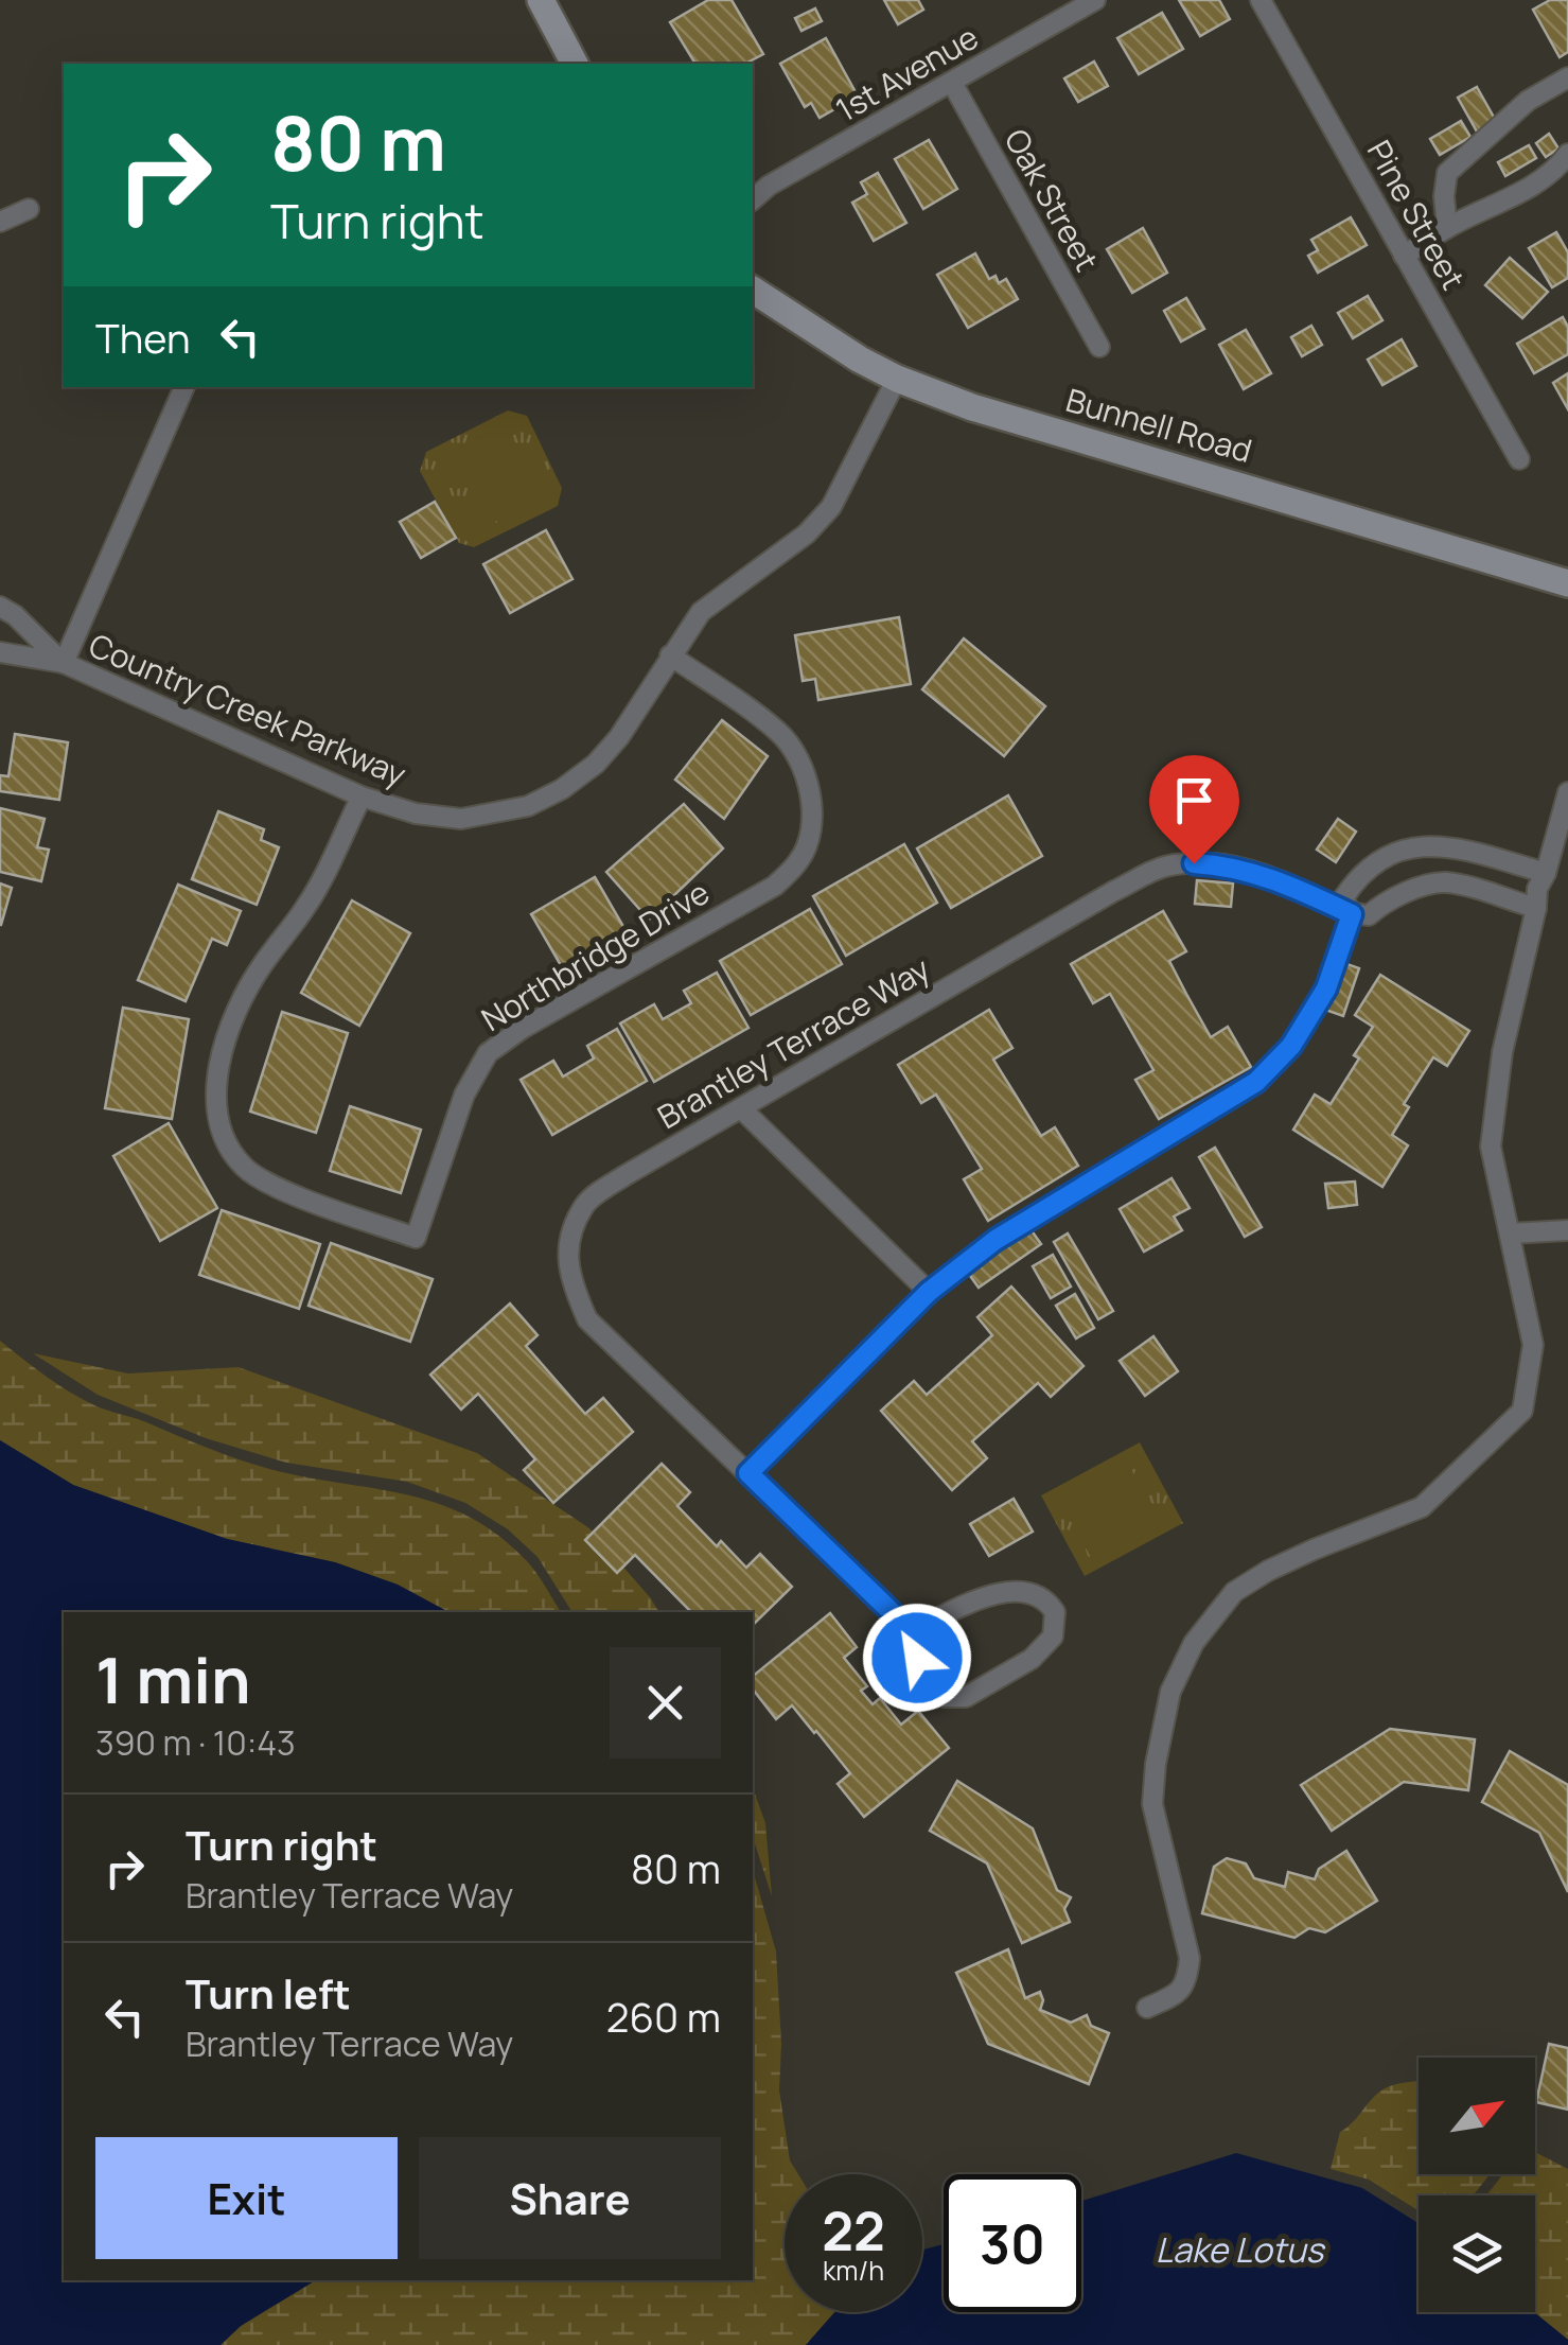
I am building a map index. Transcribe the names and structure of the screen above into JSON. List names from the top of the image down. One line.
{"streets":{"main road":["Bunnell Road"],"street":["1st Avenue","Oak Street","Pine Street","Country Creek Parkway","Northbridge Drive","Brantley Terrace Way"]},"crossings":[["1st Avenue","Oak Street"],["Bunnell Road","Country Creek Parkway"],["Country Creek Parkway","Northbridge Drive"]],"water":["Lake Lotus"],"north":"top right","page":{"turn":["80 m","Turn right"],"then":"Then","heading":["1 min","390 m · 10:43"],"list":[{"name":"Turn right","note":"Brantley Terrace Way","value":"80 m"},{"name":"Turn left","note":"Brantley Terrace Way","value":"260 m"}],"buttons":["Exit","Share"],"speed":"22 km/h","limit":"30"}}
